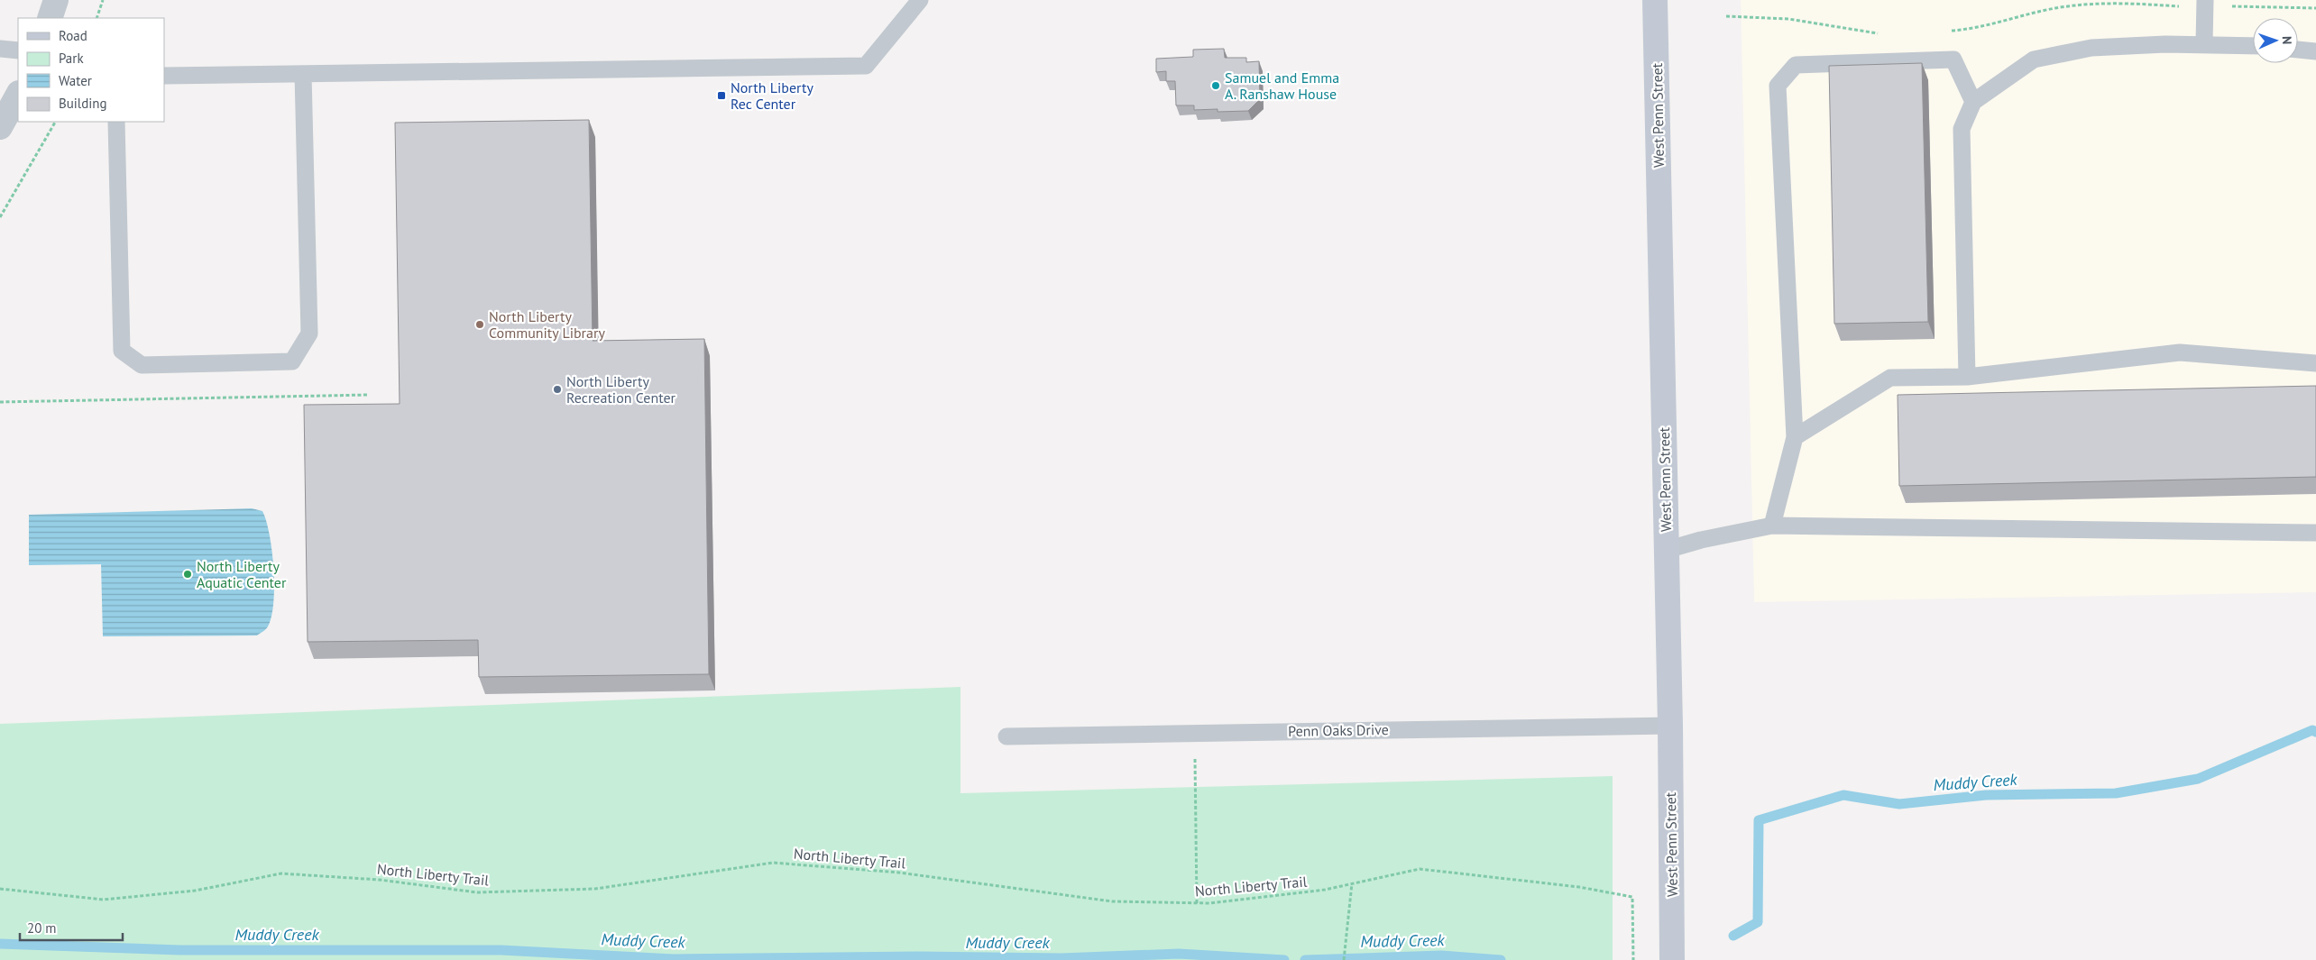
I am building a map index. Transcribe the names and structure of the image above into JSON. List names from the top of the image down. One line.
{"streets":{"main road":["West Penn Street"],"lane":["Penn Oaks Drive"],"path":["North Liberty Trail"]},"crossings":[["West Penn Street","Penn Oaks Drive"]],"water":["Muddy Creek"],"places":{"other":["Samuel and Emma A. Ranshaw House","North Liberty Community Library","North Liberty Recreation Center","North Liberty Aquatic Center"],"transit":["North Liberty Rec Center"]},"legend":["Road","Park","Water","Building"],"scale_bar":"20 m","north":"right"}
